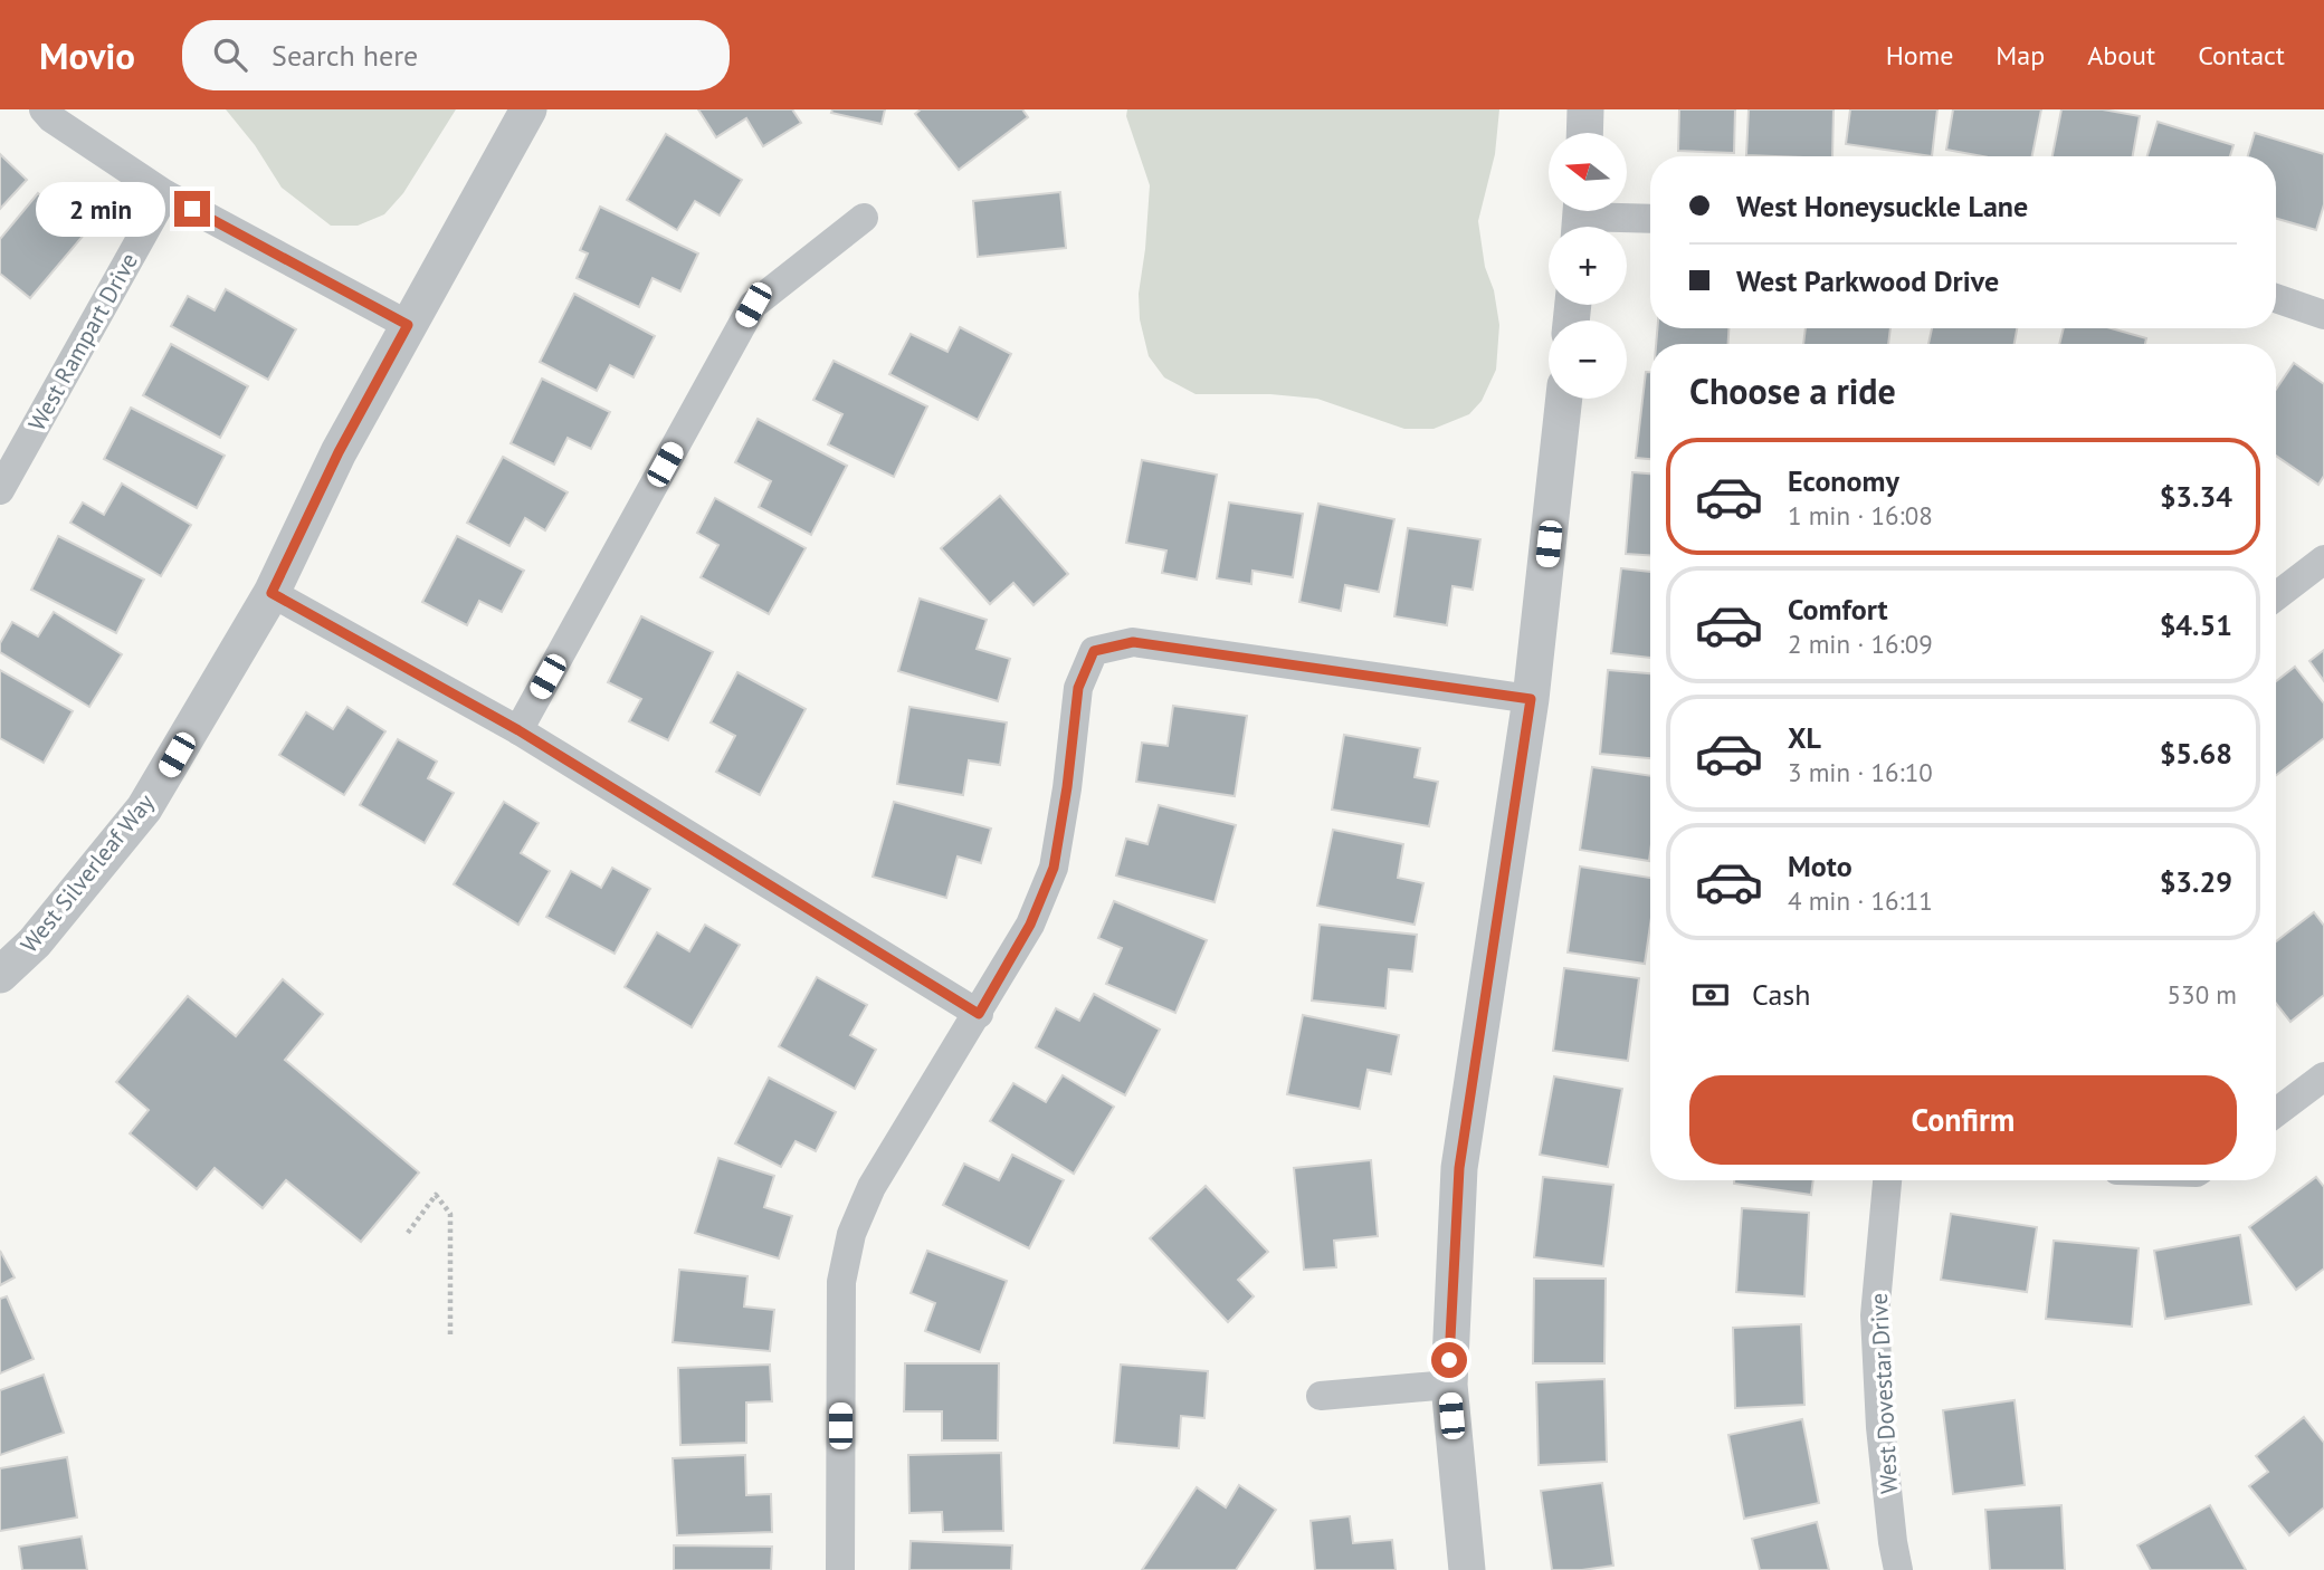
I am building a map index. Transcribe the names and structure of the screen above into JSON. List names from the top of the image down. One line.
{"streets":{"street":["West Rampart Drive","West Silverleaf Way","West Dovestar Drive"]},"north":"left","page":{"header":"Movio","search":"Search here","nav":["Home","Map","About","Contact"],"map_buttons":["+","−"],"banner":["West Honeysuckle Lane","West Parkwood Drive"],"bubble":"2 min","heading":"Choose a ride","list":[{"name":"Economy","note":"1 min · 16:08","value":"$3.34"},{"name":"Comfort","note":"2 min · 16:09","value":"$4.51"},{"name":"XL","note":"3 min · 16:10","value":"$5.68"},{"name":"Moto","note":"4 min · 16:11","value":"$3.29"}],"pay":["Cash","530 m"],"buttons":"Confirm"}}
